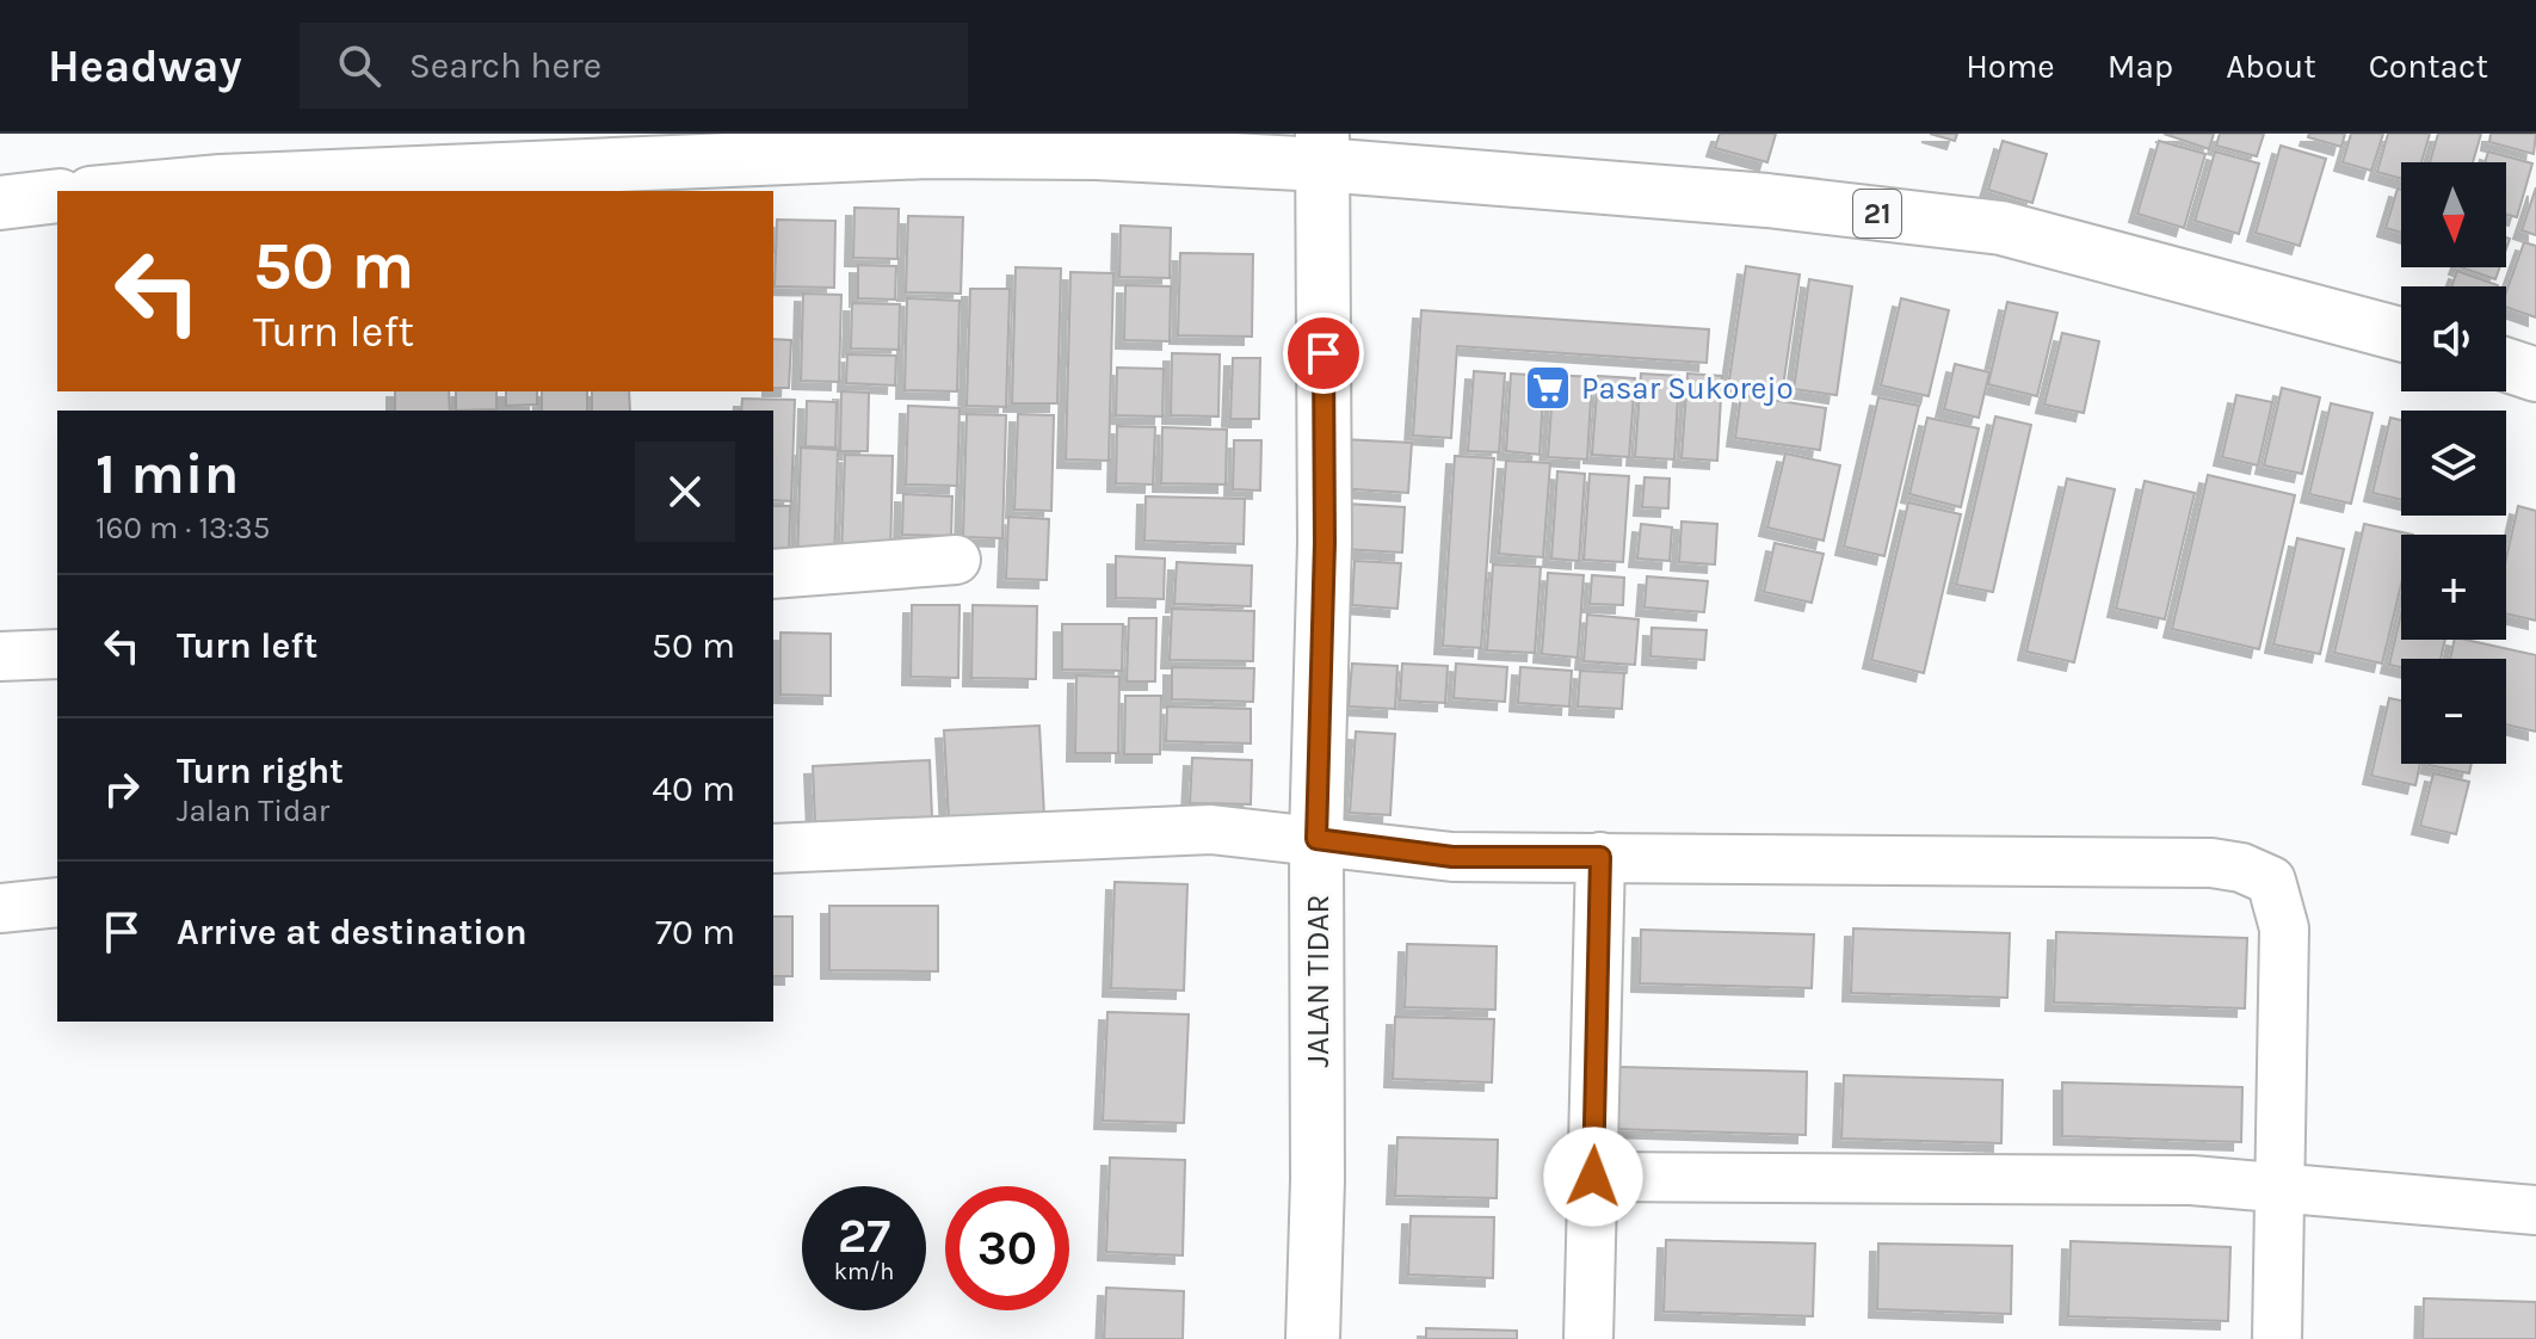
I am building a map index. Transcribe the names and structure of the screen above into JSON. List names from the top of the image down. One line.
{"streets":{"main road":["21","JALAN TIDAR"]},"crossings":[["21","JALAN TIDAR"]],"places":{"supermarket":["Pasar Sukorejo"]},"north":"bottom","page":{"header":"Headway","search":"Search here","nav":["Home","Map","About","Contact"],"map_buttons":["+","−"],"turn":["50 m","Turn left"],"heading":["1 min","160 m · 13:35"],"list":[{"name":"Turn left","value":"50 m"},{"name":"Turn right","note":"Jalan Tidar","value":"40 m"},{"name":"Arrive at destination","value":"70 m"}],"speed":"27 km/h","limit":"30"}}
